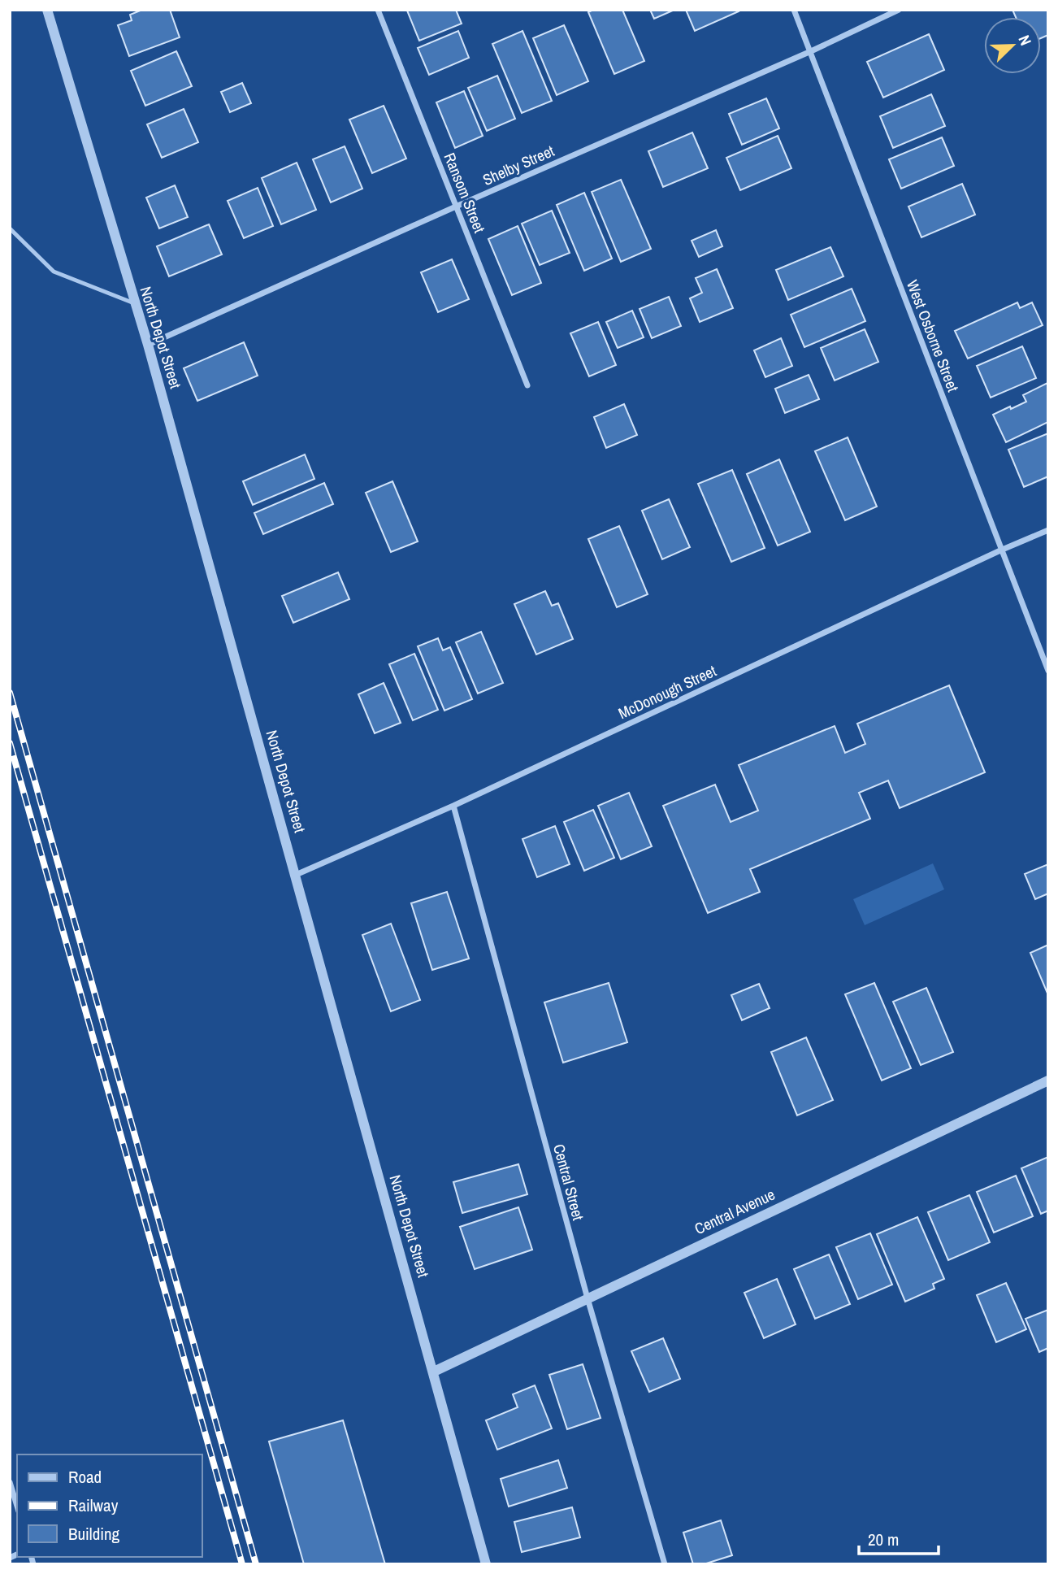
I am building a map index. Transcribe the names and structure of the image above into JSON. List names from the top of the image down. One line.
{"streets":{"street":["Shelby Street","Ransom Street","West Osborne Street","North Depot Street","McDonough Street","Central Street","Central Avenue"]},"crossings":[["Shelby Street","Ransom Street"],["Shelby Street","West Osborne Street"],["Shelby Street","North Depot Street"],["West Osborne Street","McDonough Street"],["North Depot Street","McDonough Street"],["North Depot Street","Central Avenue"],["McDonough Street","Central Street"],["Central Street","Central Avenue"]],"legend":["Road","Railway","Building"],"scale_bar":"20 m","north":"top right"}
